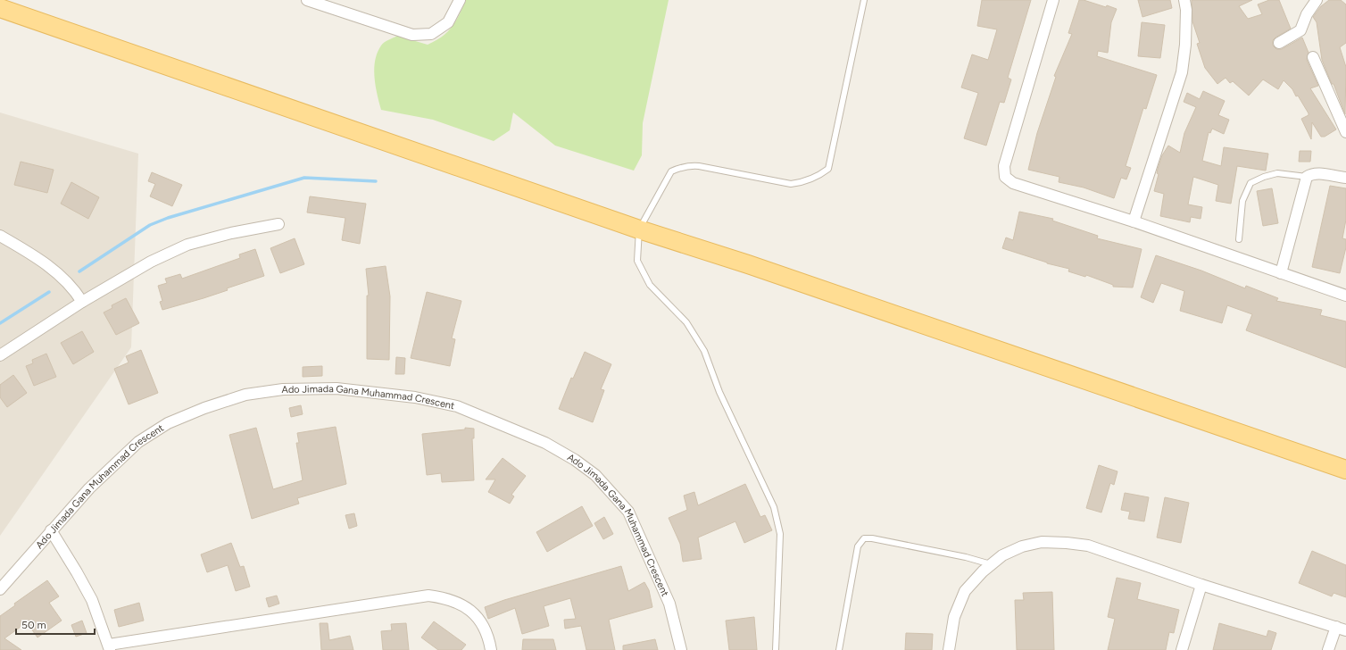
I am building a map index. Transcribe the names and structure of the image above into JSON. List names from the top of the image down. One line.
{"streets":{"street":["Ado Jimada Gana Muhammad Crescent"]},"scale_bar":"50 m"}
